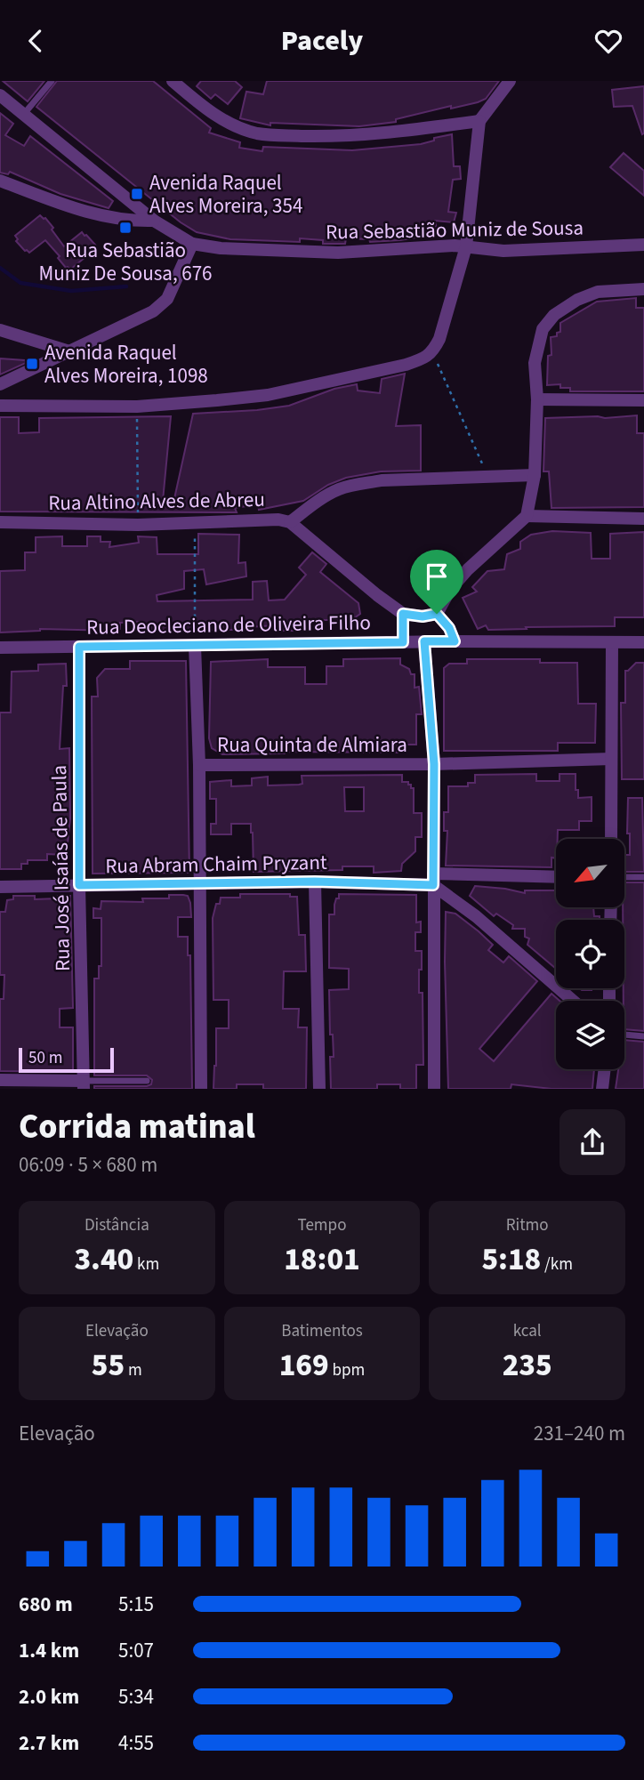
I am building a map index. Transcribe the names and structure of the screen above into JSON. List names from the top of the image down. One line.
{"streets":{"street":["Rua Sebastião Muniz de Sousa","Rua Altino Alves de Abreu","Rua Deocleciano de Oliveira Filho","Rua Quinta de Almiara","Rua Abram Chaim Pryzant","Rua José Isaías de Paula"]},"crossings":[["Rua Deocleciano de Oliveira Filho","Rua José Isaías de Paula"],["Rua Abram Chaim Pryzant","Rua José Isaías de Paula"]],"places":{"transit":["Avenida Raquel Alves Moreira, 354","Rua Sebastião Muniz De Sousa, 676","Avenida Raquel Alves Moreira, 1098"]},"scale_bar":"50 m","north":"bottom left","page":{"header":"Pacely","scale":"50 m","heading":["Corrida matinal","06:09 · 5 × 680 m"],"stats":[["Distância","3.40 km"],["Tempo","18:01"],["Ritmo","5:18 /km"],["Elevação","55 m"],["Batimentos","169 bpm"],["kcal","235"]],"chart":["Elevação","231–240 m"],"list":[{"name":"680 m","note":"5:15"},{"name":"1.4 km","note":"5:07"},{"name":"2.0 km","note":"5:34"},{"name":"2.7 km","note":"4:55"}]}}
